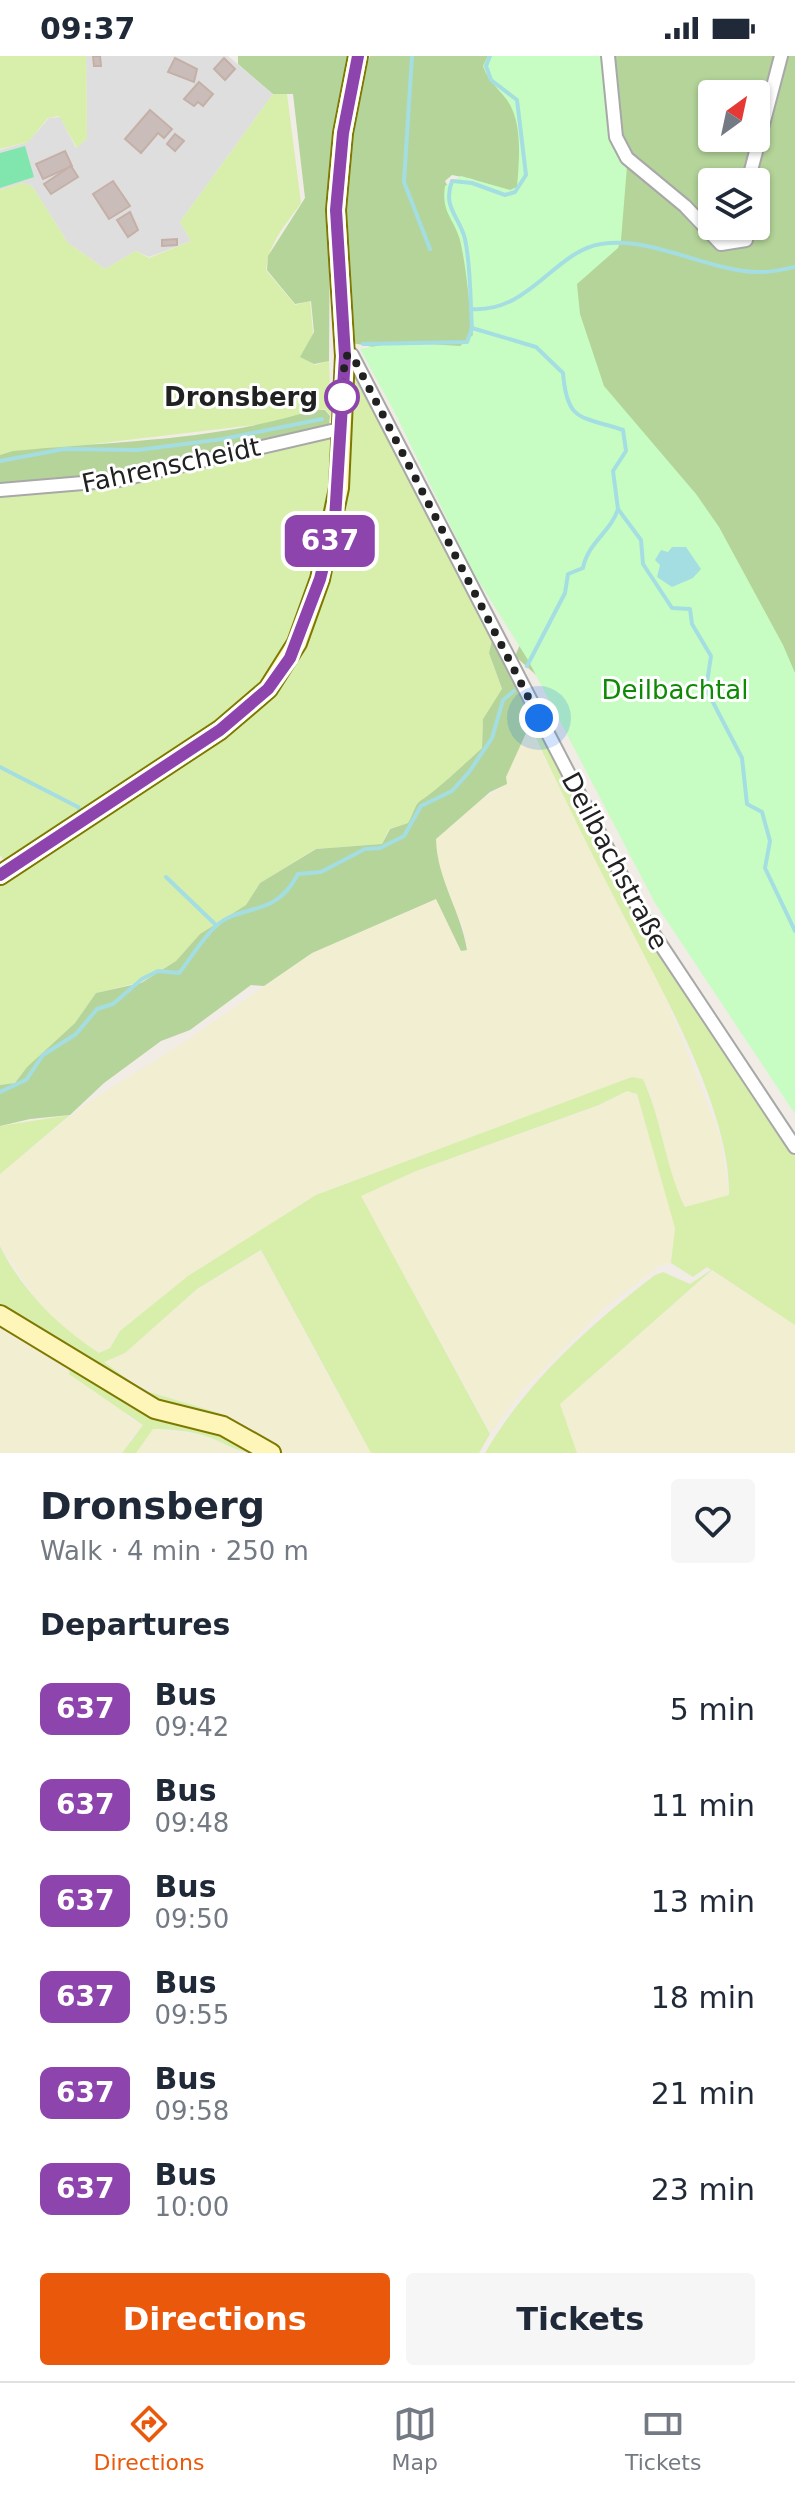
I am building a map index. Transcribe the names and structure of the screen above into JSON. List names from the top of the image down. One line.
{"streets":{"street":["Fahrenscheidt","Deilbachstraße"]},"parks":["Deilbachtal"],"places":["Dronsberg"],"lines":["bus line 637"],"north":"top right","page":{"status":"09:37","on_map":"637","heading":[["Dronsberg","Walk · 4 min · 250 m"],"Departures"],"list":[{"mark":"637","name":"Bus","note":"09:42","value":"5 min"},{"mark":"637","name":"Bus","note":"09:48","value":"11 min"},{"mark":"637","name":"Bus","note":"09:50","value":"13 min"},{"mark":"637","name":"Bus","note":"09:55","value":"18 min"},{"mark":"637","name":"Bus","note":"09:58","value":"21 min"},{"mark":"637","name":"Bus","note":"10:00","value":"23 min"}],"buttons":["Directions","Tickets"],"tabs":["Directions","Map","Tickets"]}}
